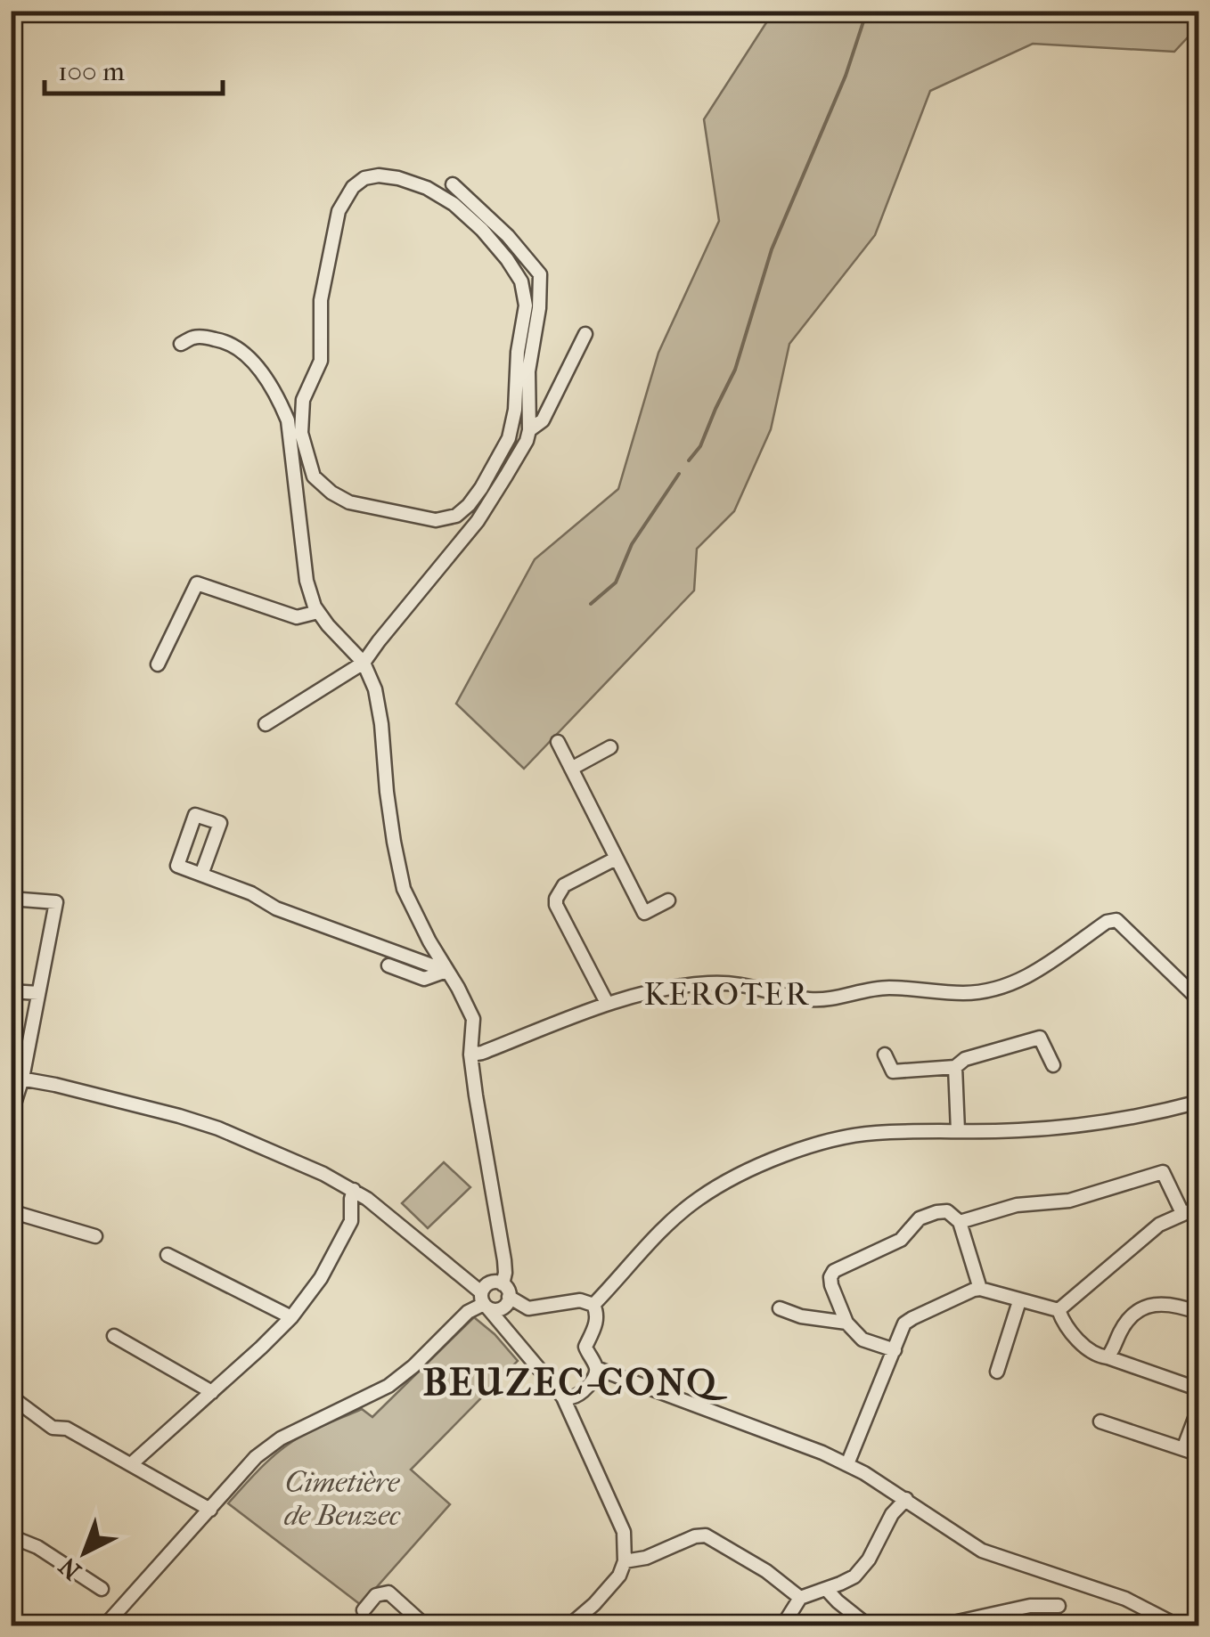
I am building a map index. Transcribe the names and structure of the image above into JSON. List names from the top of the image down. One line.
{"districts":["KEROTER","BEUZEC-CONQ"],"parks":["Cimetière de Beuzec"],"scale_bar":"100 m","north":"bottom left"}
